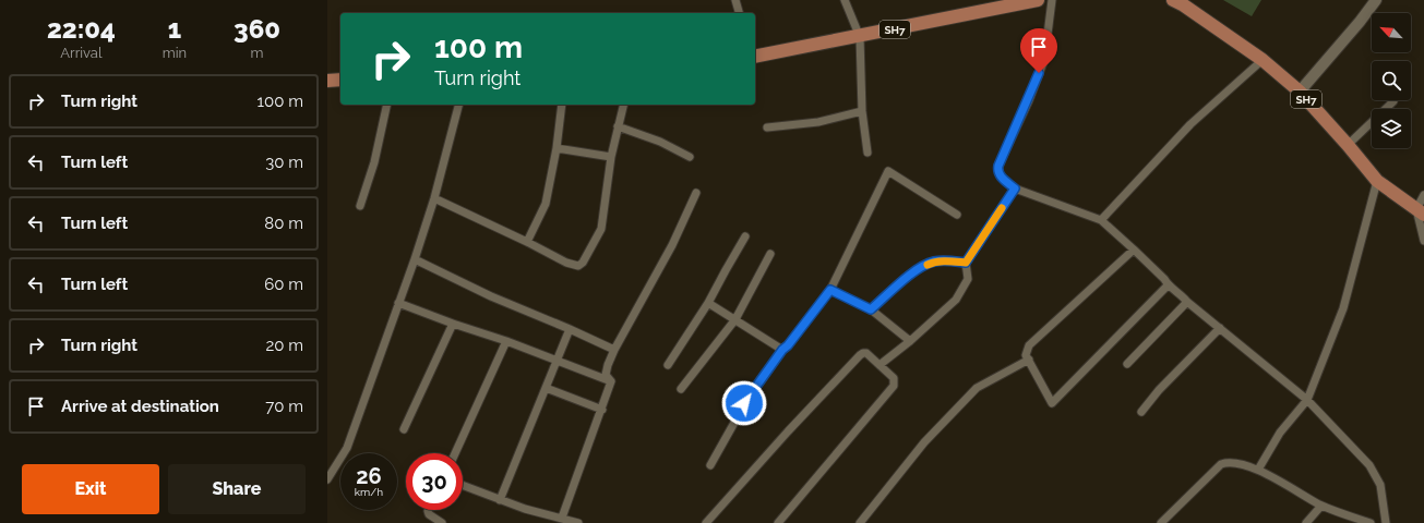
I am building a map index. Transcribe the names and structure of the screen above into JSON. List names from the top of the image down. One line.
{"streets":{"main road":["SH7"]},"north":"top left","page":{"eta":["22:04","Arrival","1","min","360","m"],"turn":["100 m","Turn right"],"list":[{"name":"Turn right","value":"100 m"},{"name":"Turn left","value":"30 m"},{"name":"Turn left","value":"80 m"},{"name":"Turn left","value":"60 m"},{"name":"Turn right","value":"20 m"},{"name":"Arrive at destination","value":"70 m"}],"speed":"26 km/h","limit":"30","buttons":["Exit","Share"]}}
